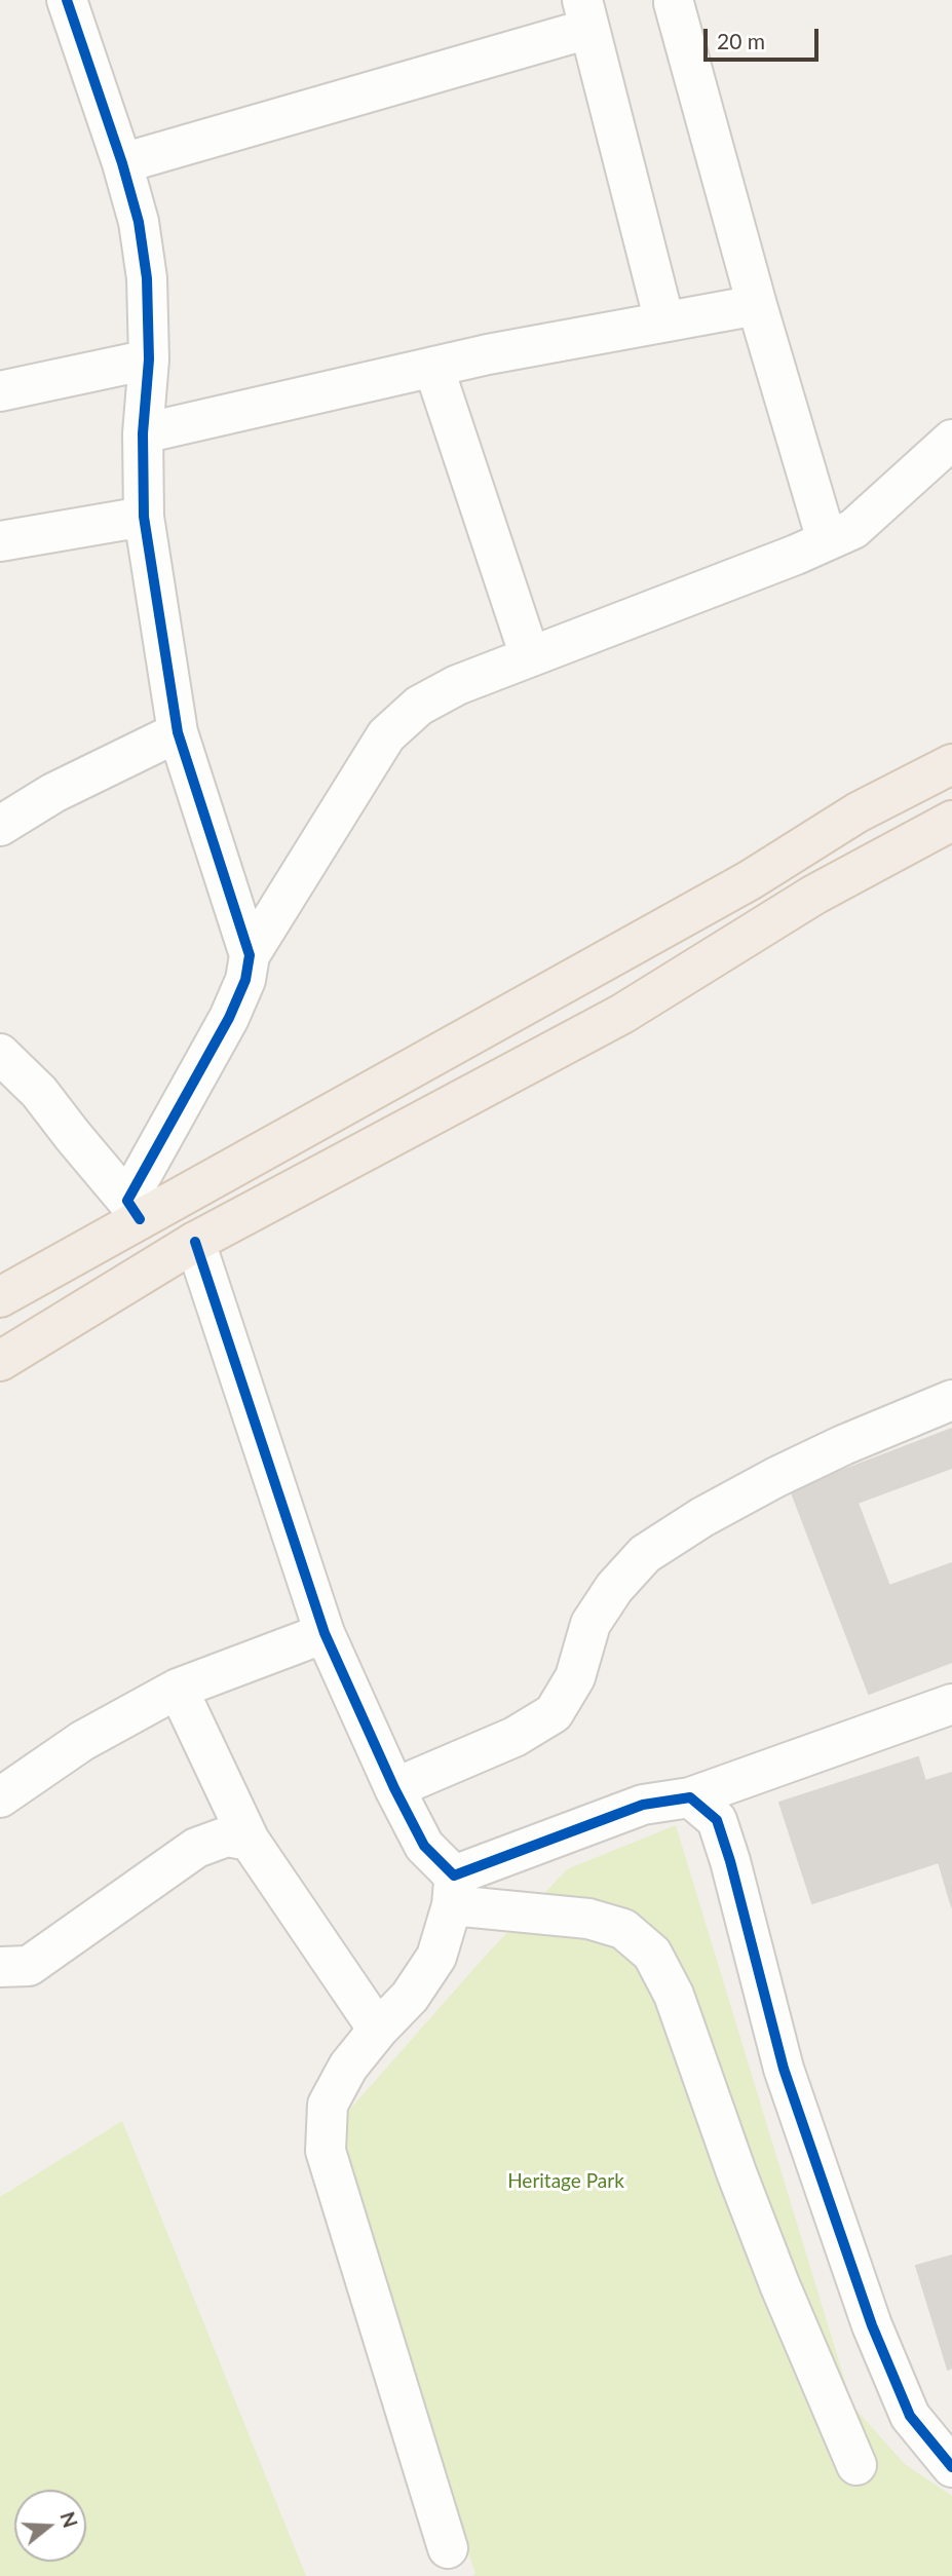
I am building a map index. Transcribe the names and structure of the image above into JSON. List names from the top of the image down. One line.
{"parks":["Heritage Park"],"scale_bar":"20 m","north":"right"}
